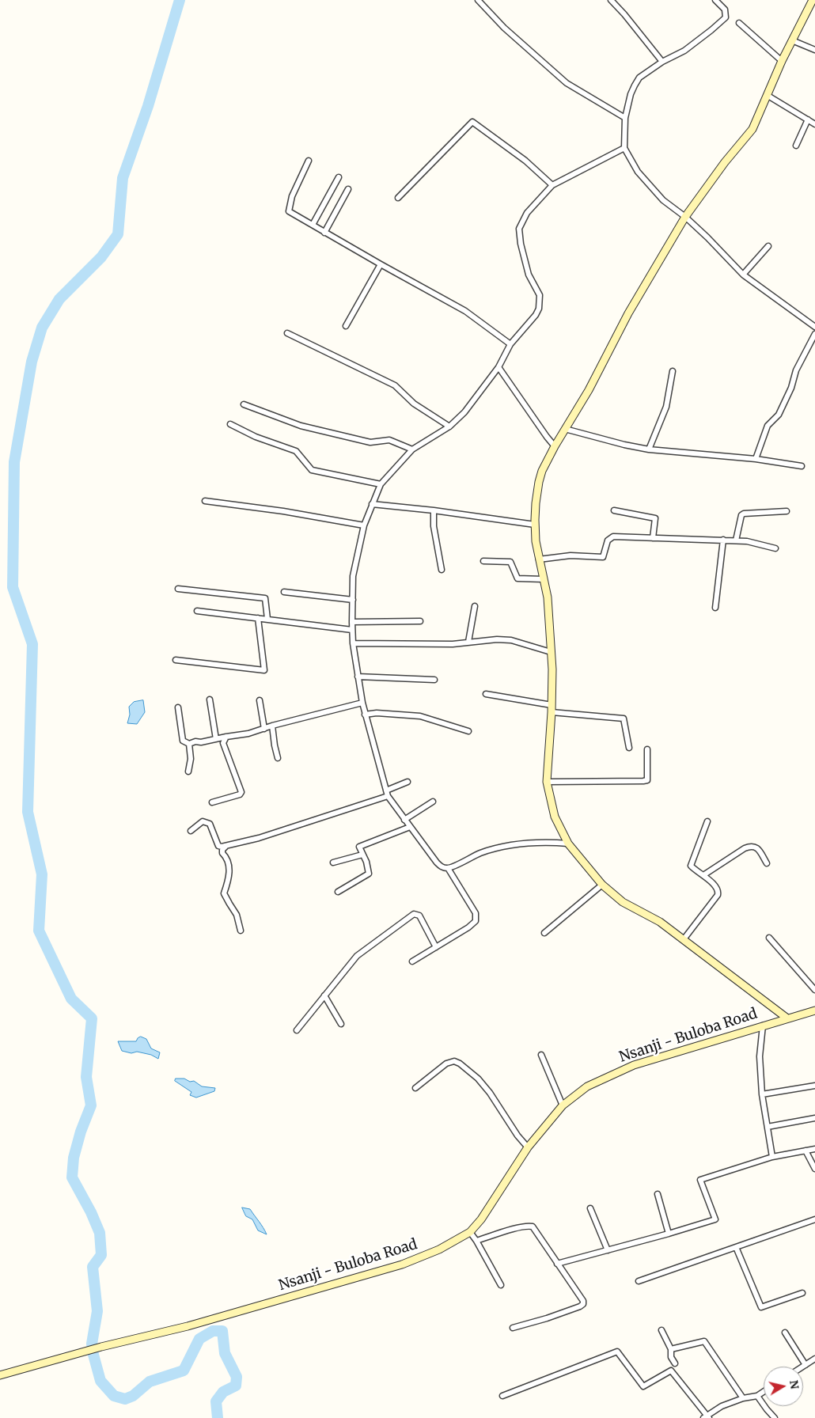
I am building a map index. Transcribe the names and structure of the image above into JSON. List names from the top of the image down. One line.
{"streets":{"street":["Nsanji - Buloba Road"]},"north":"right"}
